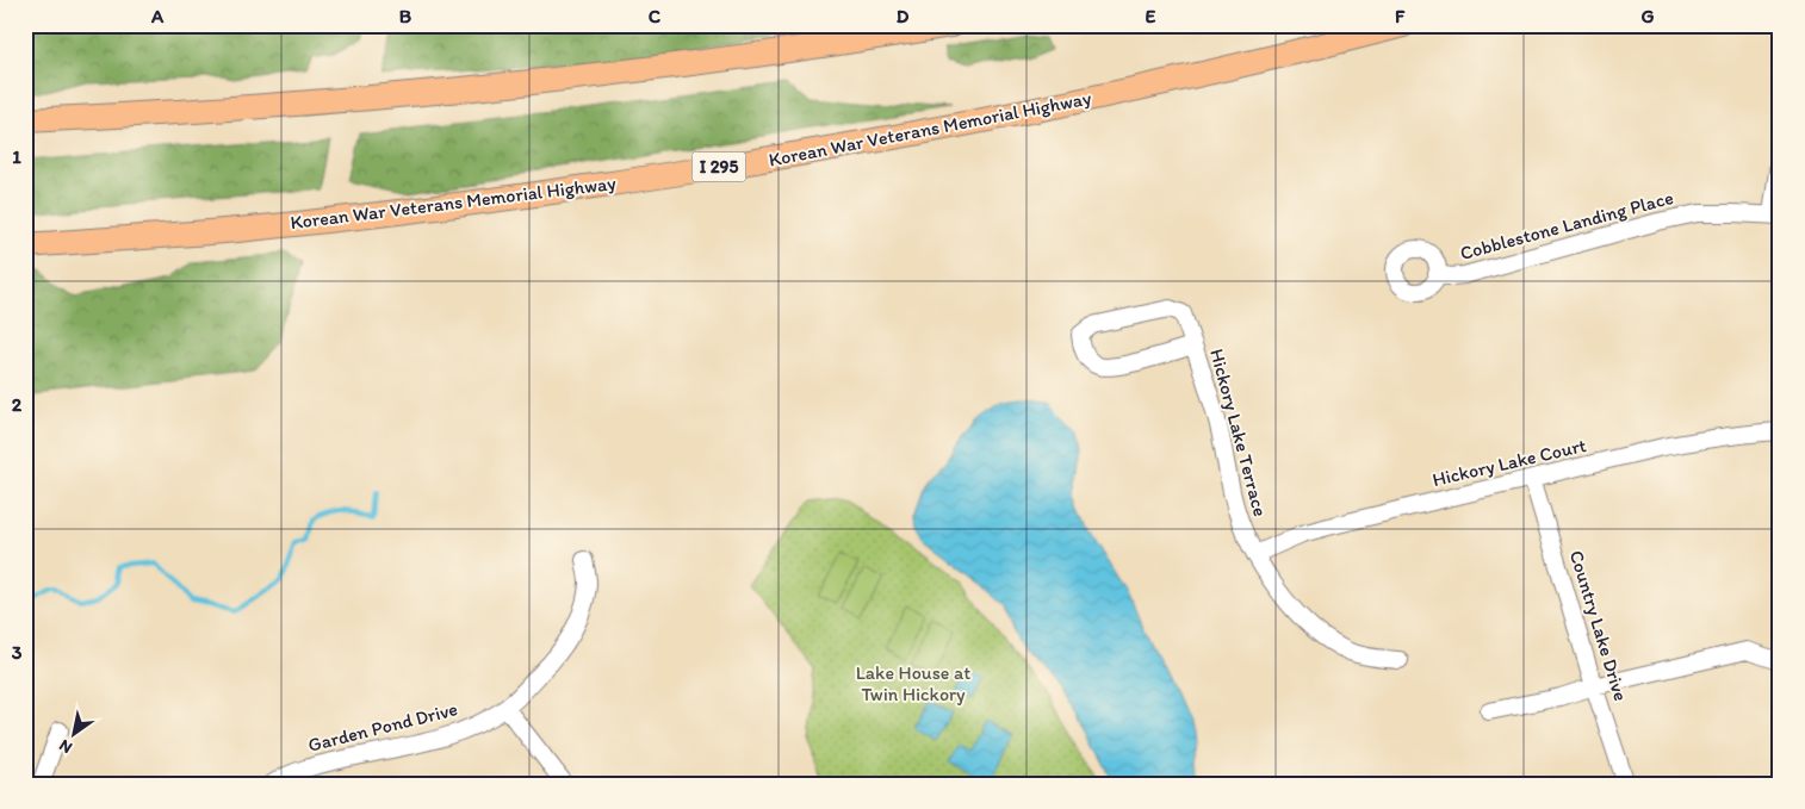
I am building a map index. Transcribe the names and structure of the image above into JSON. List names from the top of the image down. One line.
{"streets":{"highway":["Korean War Veterans Memorial Highway","I 295"],"street":["Cobblestone Landing Place","Hickory Lake Terrace","Hickory Lake Court","Country Lake Drive","Garden Pond Drive"]},"crossings":[["Hickory Lake Terrace","Hickory Lake Court"],["Hickory Lake Court","Country Lake Drive"]],"parks":["Lake House at Twin Hickory"],"north":"bottom left","grid":{"columns":["A","B","C","D","E","F","G"],"rows":["1","2","3"]}}
